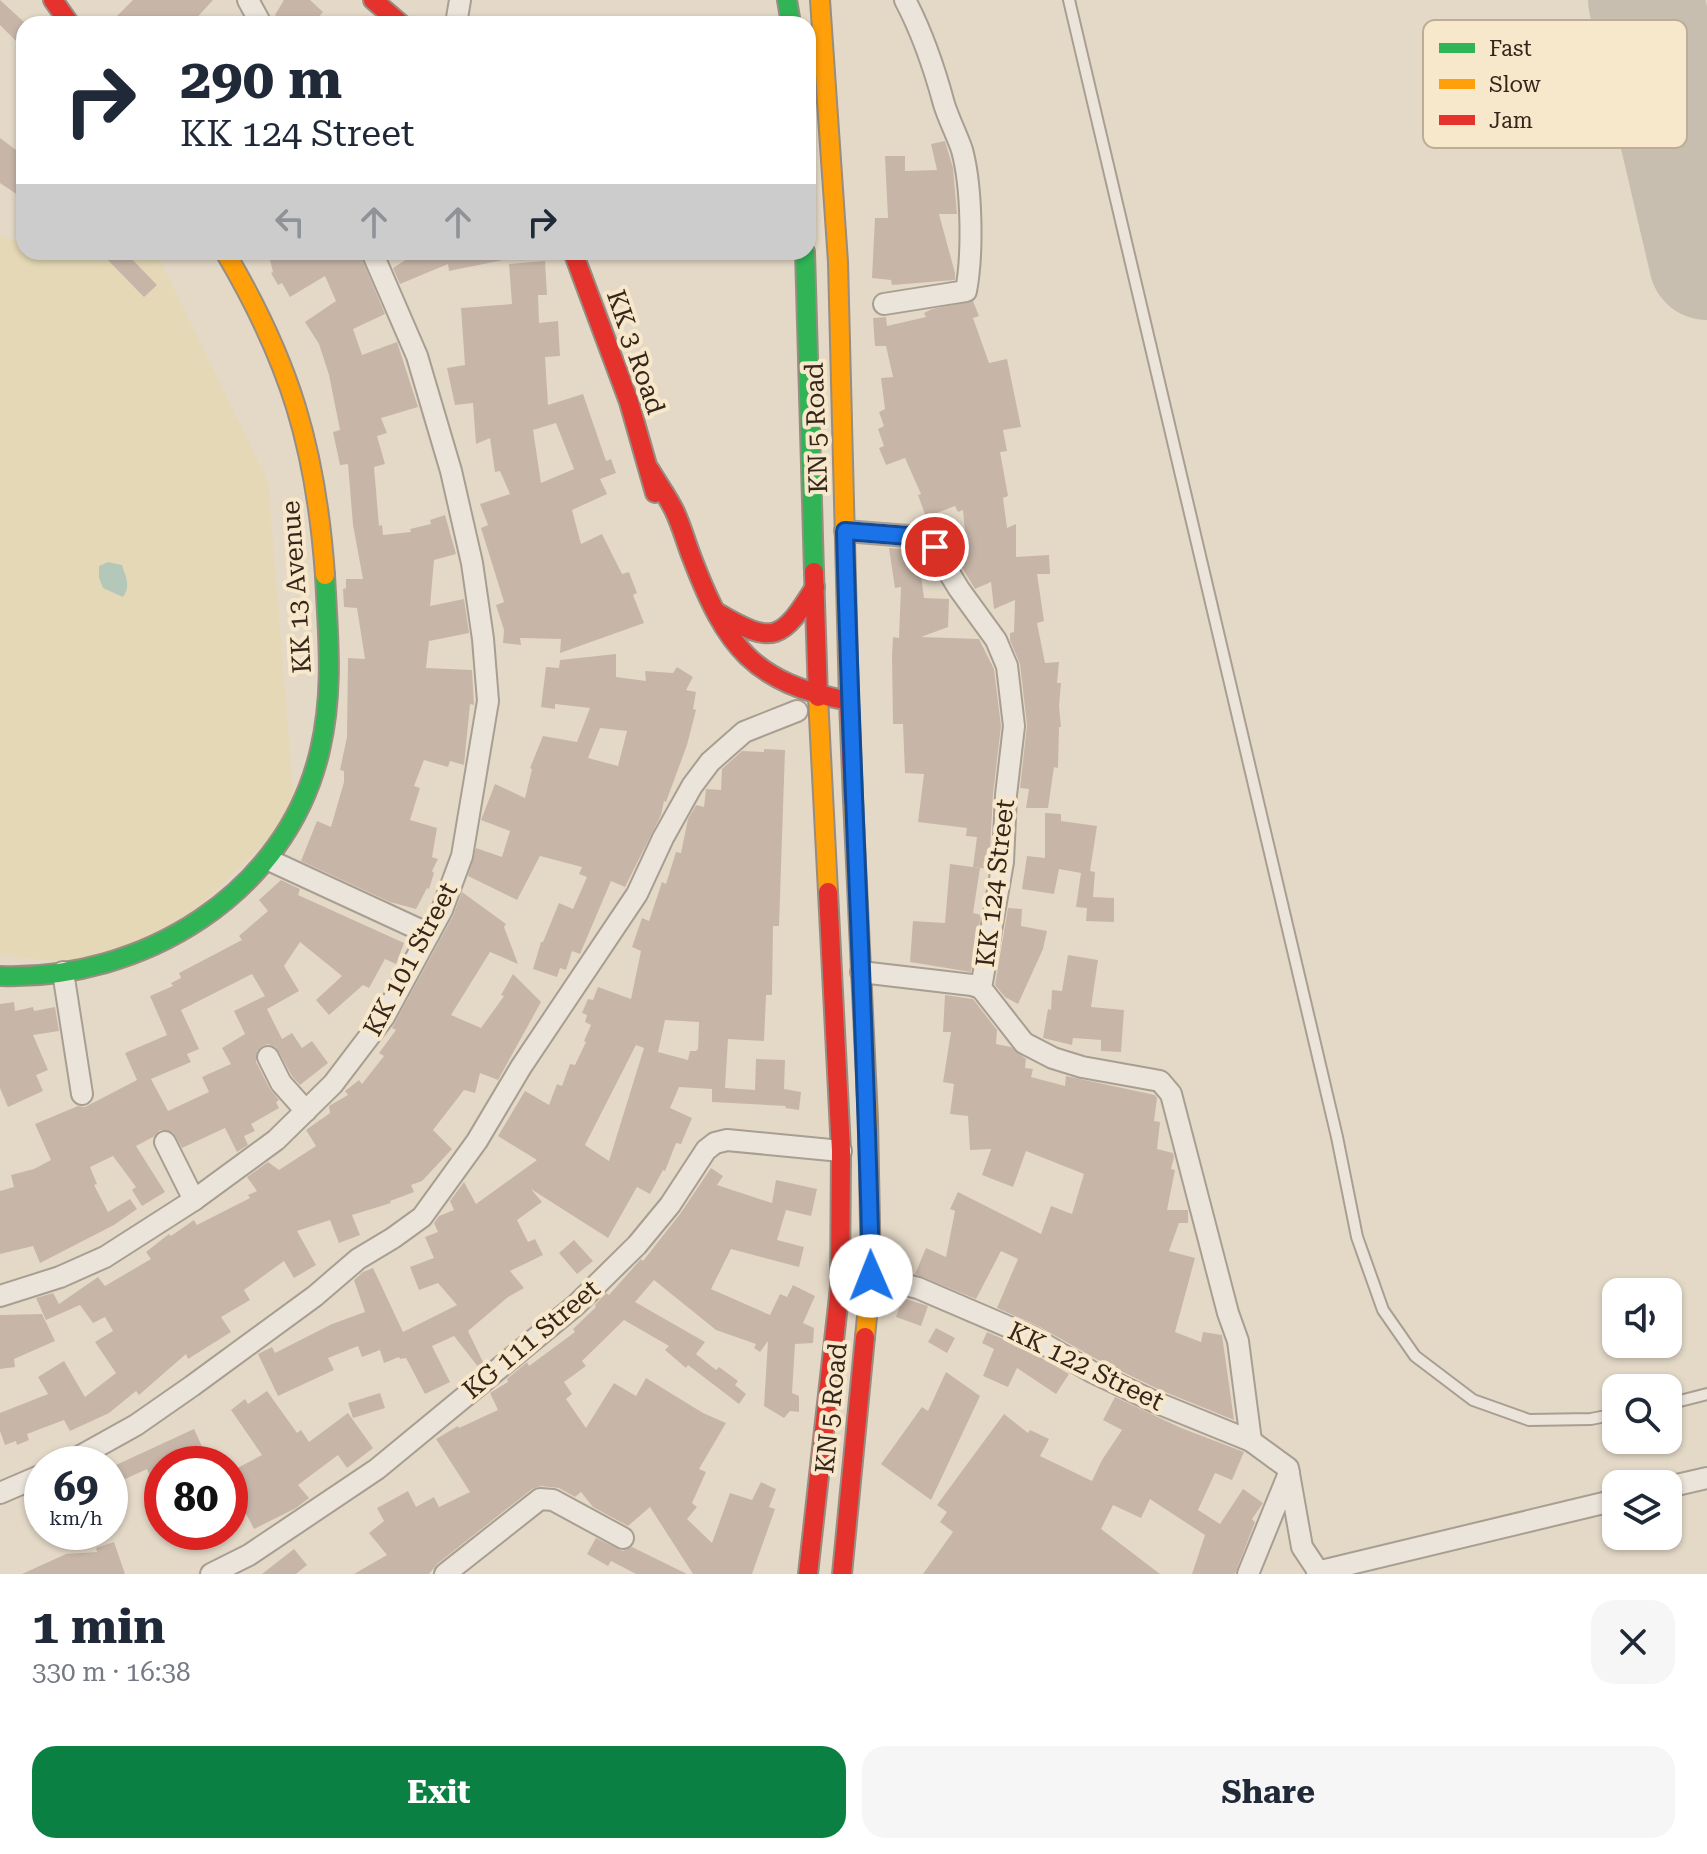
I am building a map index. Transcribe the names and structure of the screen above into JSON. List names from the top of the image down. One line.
{"streets":{"main road":["KK 3 Road","KN 5 Road","KK 13 Avenue"],"street":["KK 124 Street","KK 101 Street","KG 111 Street","KK 122 Street"]},"crossings":[["KN 5 Road","KK 124 Street"],["KN 5 Road","KG 111 Street"],["KN 5 Road","KK 122 Street"],["KK 124 Street","KK 122 Street"]],"legend":["Fast","Slow","Jam"],"page":{"turn":["290 m","KK 124 Street"],"speed":"69 km/h","limit":"80","heading":["1 min","330 m · 16:38"],"buttons":["Exit","Share"]}}
